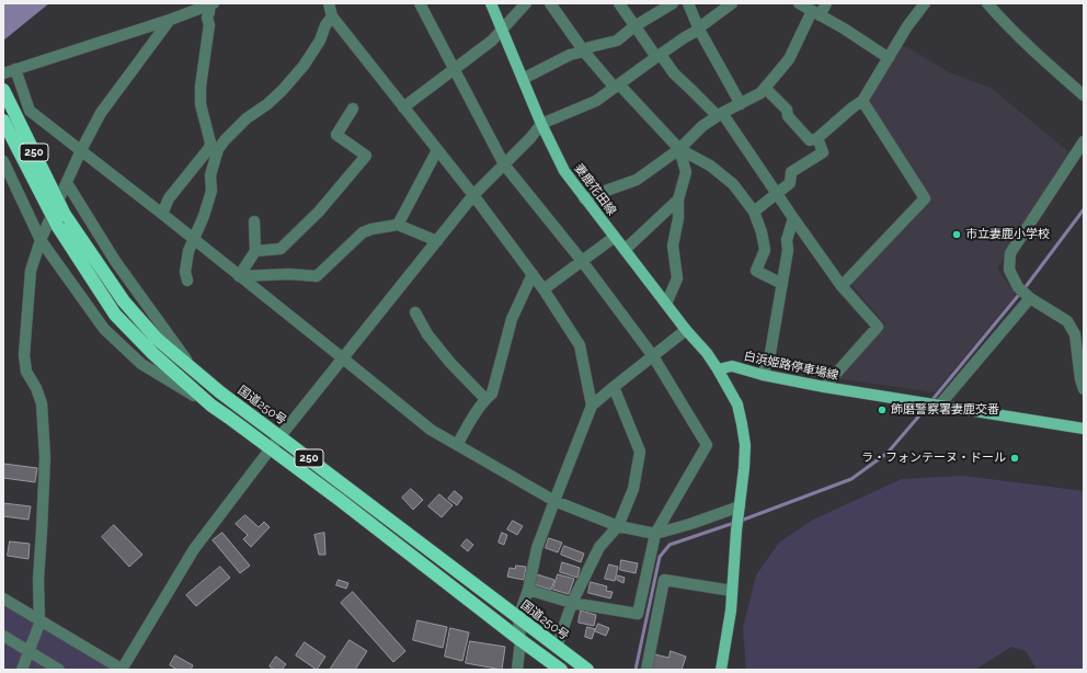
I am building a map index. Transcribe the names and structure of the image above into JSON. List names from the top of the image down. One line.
{"streets":{"highway":["250","国道250号"],"main road":["妻鹿花田線","白浜姫路停車場線"]},"crossings":[["妻鹿花田線","白浜姫路停車場線"]],"places":["市立妻鹿小学校","飾磨警察署妻鹿交番","ラ・フォンテーヌ・ドール"]}
